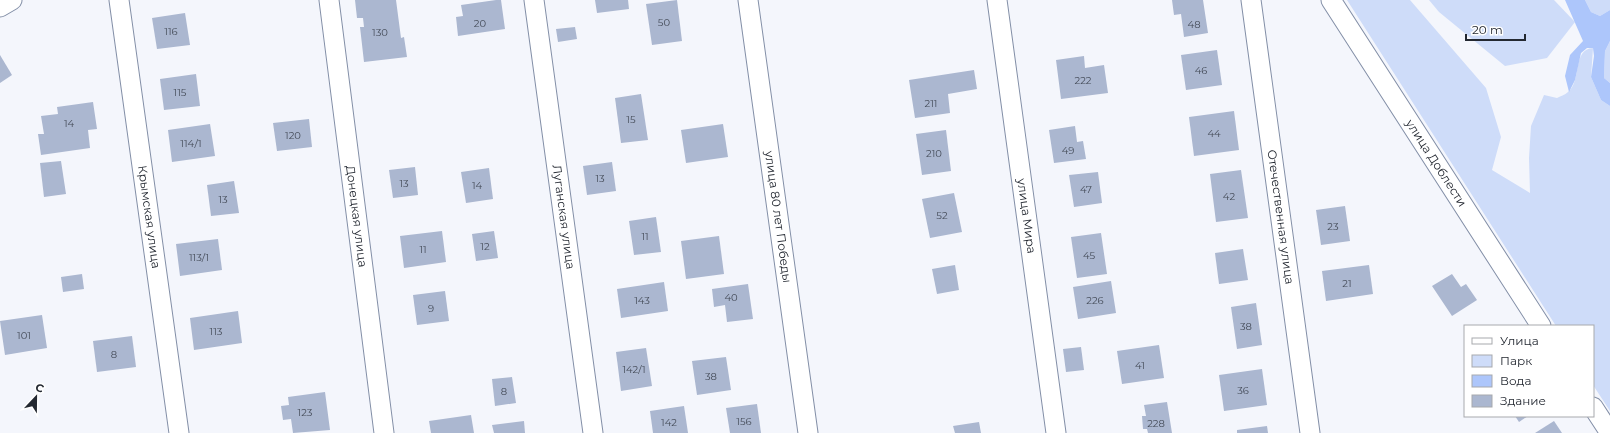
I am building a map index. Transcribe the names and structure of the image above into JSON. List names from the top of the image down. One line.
{"streets":{"street":["улица Доблести","Крымская улица","Донецкая улица","Луганская улица","улица 80 лет Победы","улица Мира","Отечественная улица"]},"house_numbers":["50","20","48","116","130","46","222","115","211","15","14","44","120","114/1","49","210","13","13","14","47","42","13","52","23","11","12","11","45","113/1","21","40","143","226","9","38","113","101","8","41","142/1","38","36","8","123","156","142","228"],"legend":["Улица","Парк","Вода","Здание"],"scale_bar":"20 m","north":"top"}
